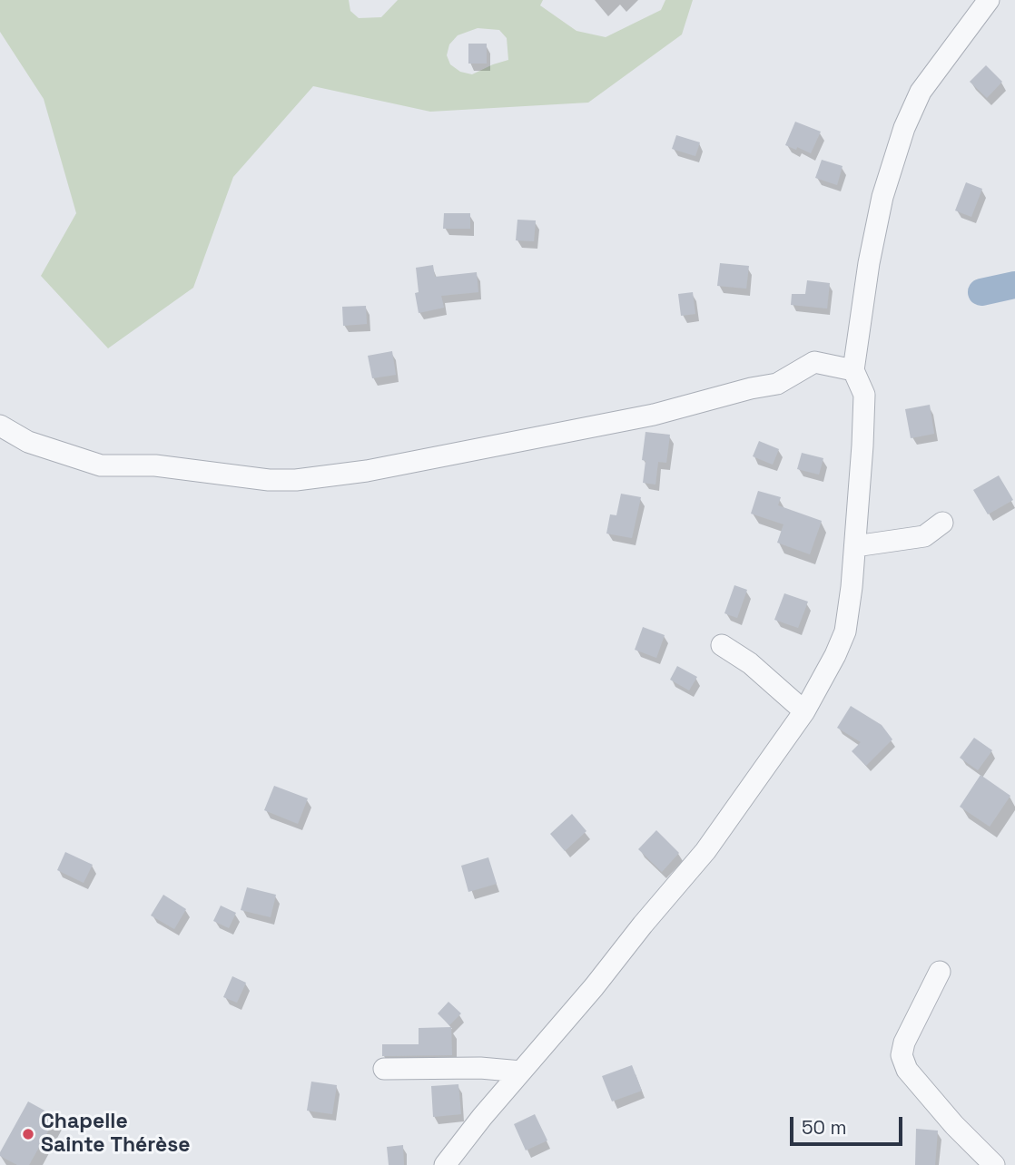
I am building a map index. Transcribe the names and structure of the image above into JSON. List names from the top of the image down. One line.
{"places":["Chapelle Sainte Thérèse"],"scale_bar":"50 m"}
